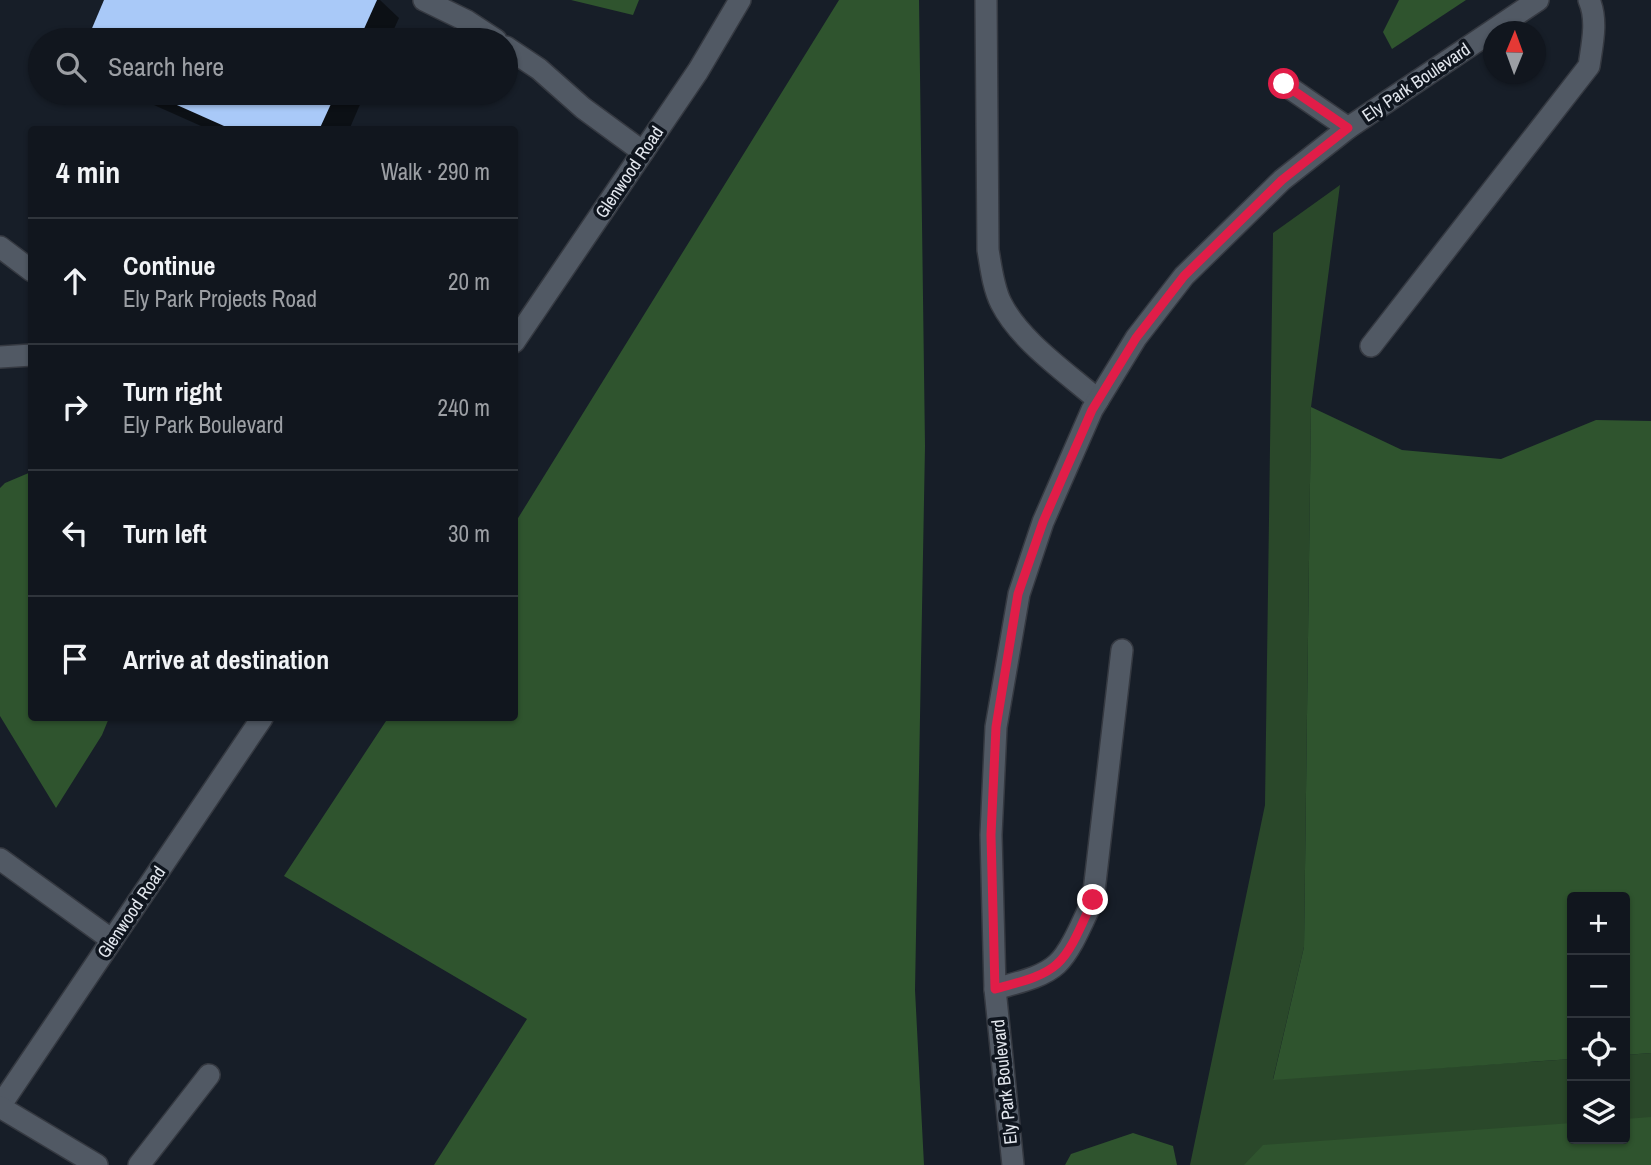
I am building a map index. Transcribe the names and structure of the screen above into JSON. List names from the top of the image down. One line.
{"streets":{"street":["Ely Park Boulevard","Glenwood Road"]},"north":"top","page":{"search":"Search here","heading":["4 min","Walk · 290 m"],"list":[["Continue","Ely Park Projects Road","20 m"],["Turn right","Ely Park Boulevard","240 m"],["Turn left","30 m"],"Arrive at destination"],"map_buttons":["+","−"]}}
